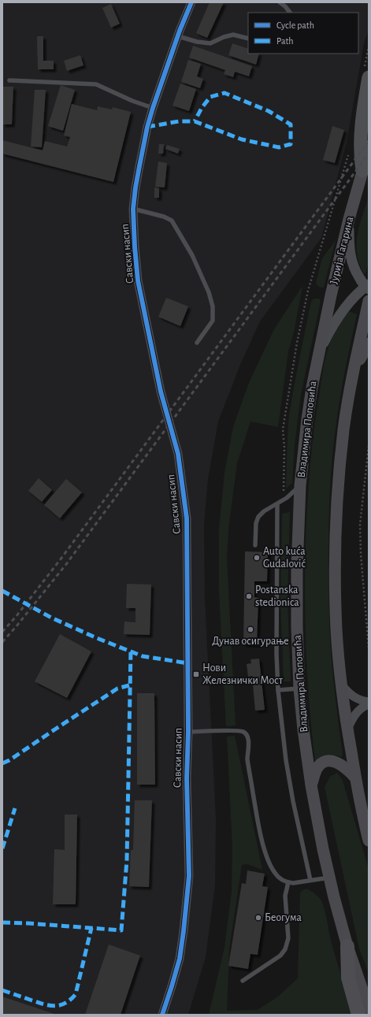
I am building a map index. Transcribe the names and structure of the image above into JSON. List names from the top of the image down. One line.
{"streets":{"main road":["Јурија Гагарина","Владимира Поповића"],"street":["Савски насип"]},"crossings":[["Јурија Гагарина","Владимира Поповића"]],"places":{"other":["Auto kuća Gudalović","Postanska stedionica","Дунав осигурање","Беогума"],"transit":["Нови Железнички Мост"]},"legend":["Cycle path","Path"]}
